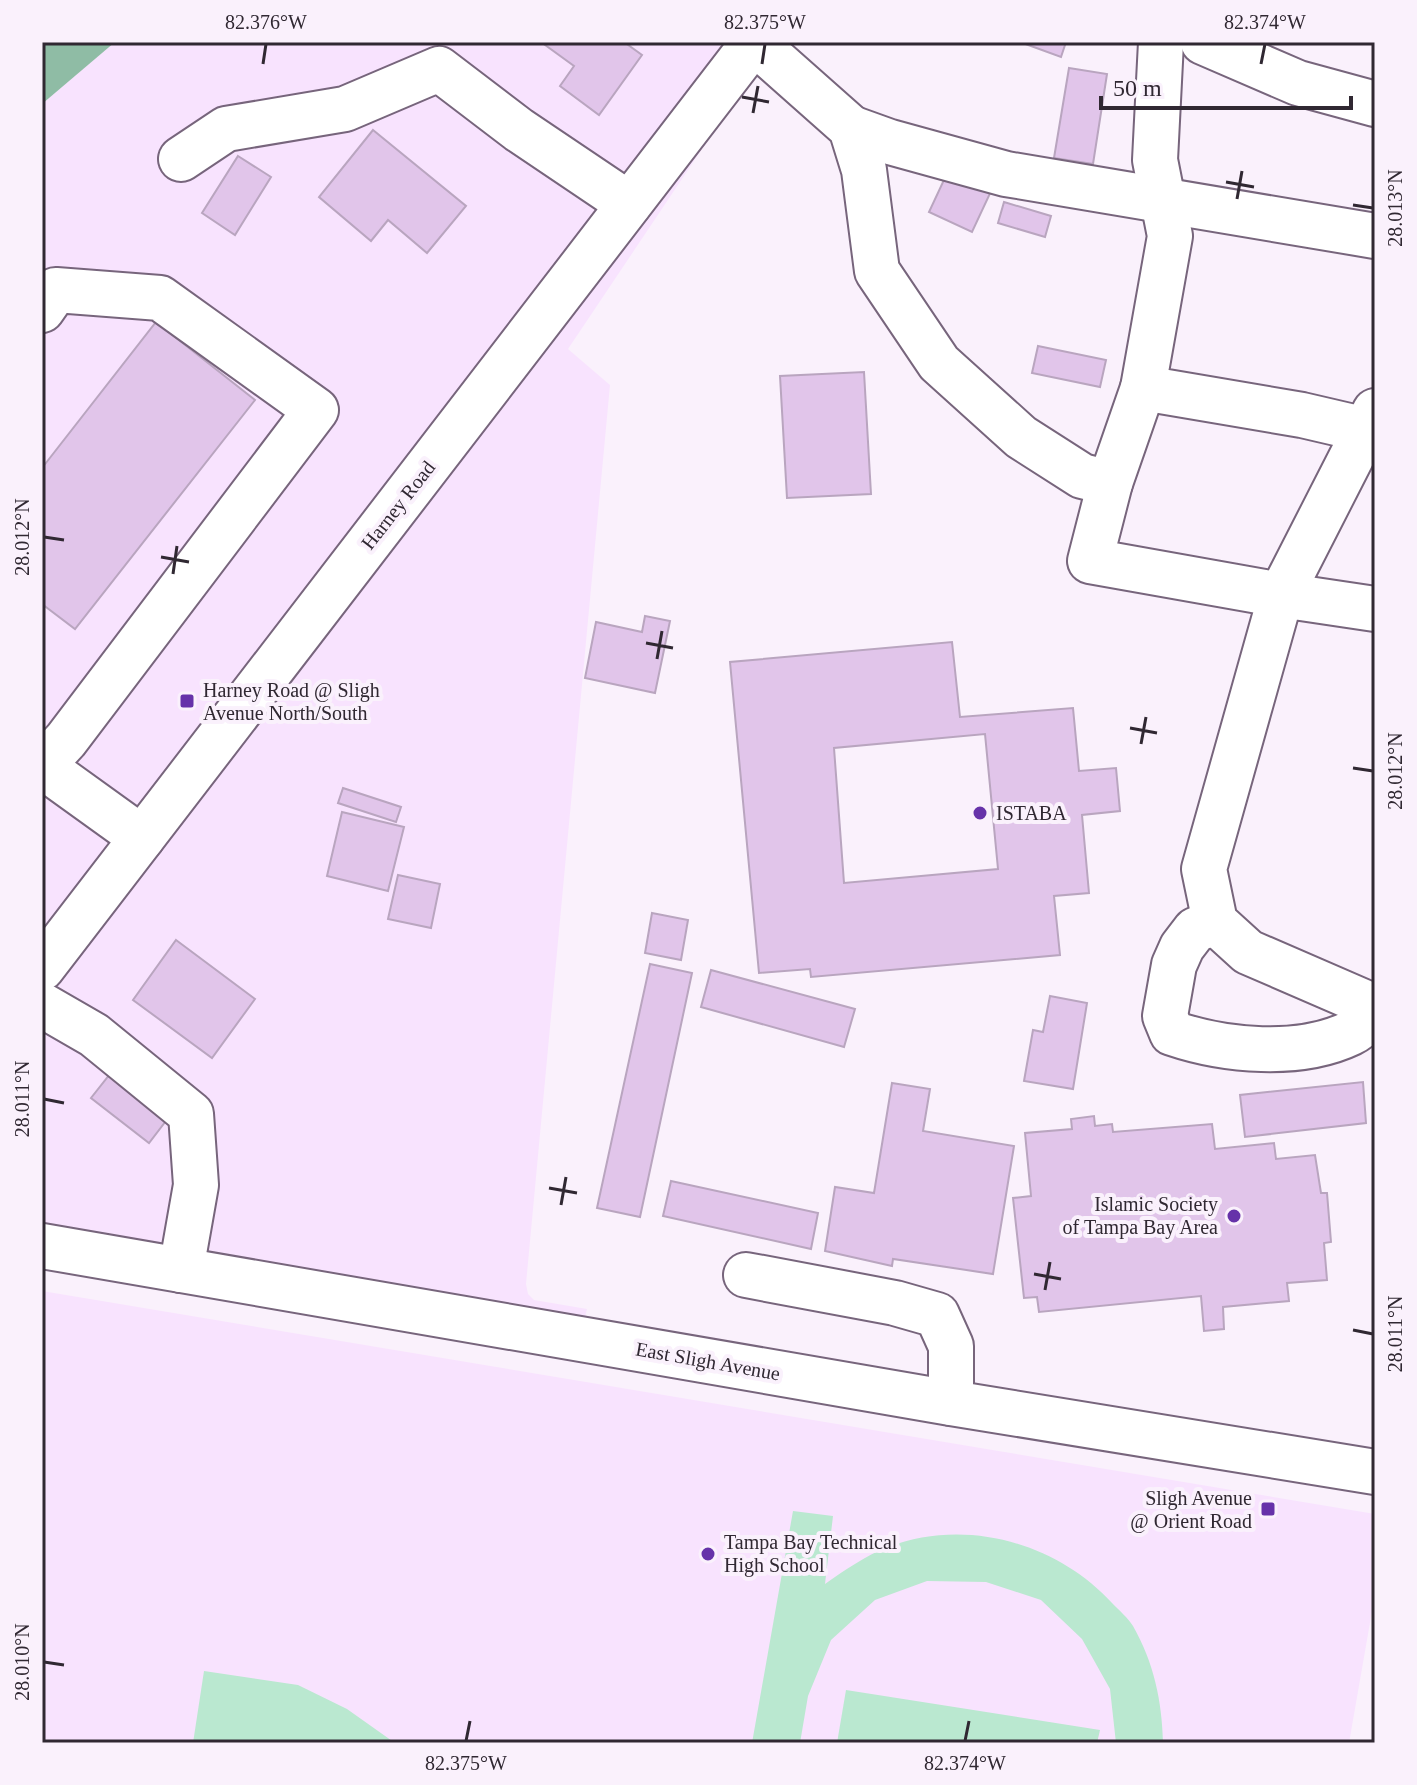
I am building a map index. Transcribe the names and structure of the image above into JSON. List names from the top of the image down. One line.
{"streets":{"street":["Harney Road","East Sligh Avenue"]},"places":{"transit":["Harney Road @ Sligh Avenue North/South","Sligh Avenue @ Orient Road"],"other":["ISTABA","Islamic Society of Tampa Bay Area","Tampa Bay Technical High School"]},"scale_bar":"50 m","coordinates":["82.376°W","82.375°W","82.374°W","28.013°N","28.012°N","28.011°N","28.010°N"]}
